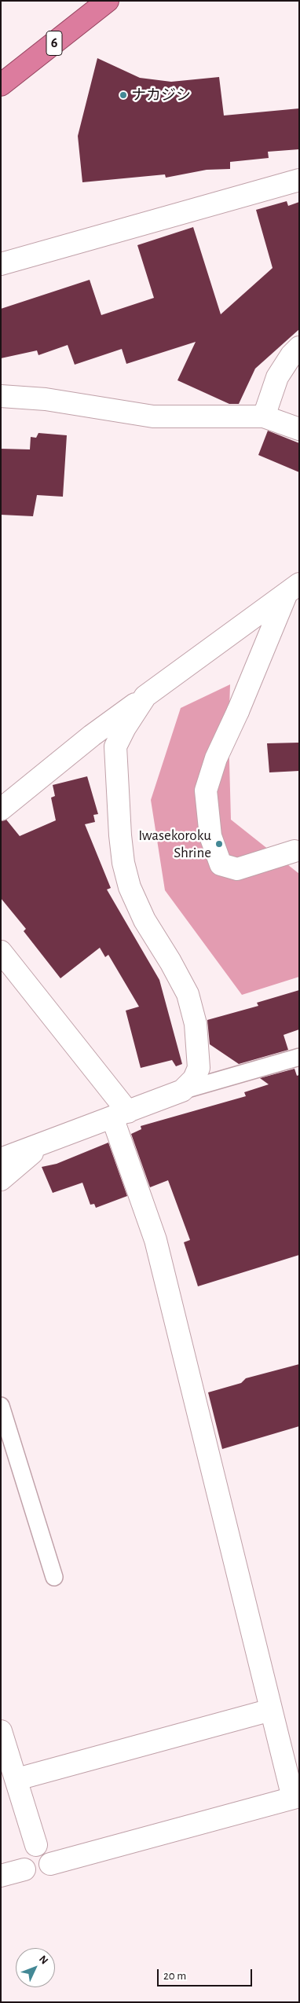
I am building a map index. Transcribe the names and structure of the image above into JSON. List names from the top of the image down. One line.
{"streets":{"highway":["6"]},"places":["ナカジシ","Iwasekoroku Shrine"],"scale_bar":"20 m","north":"top right"}
